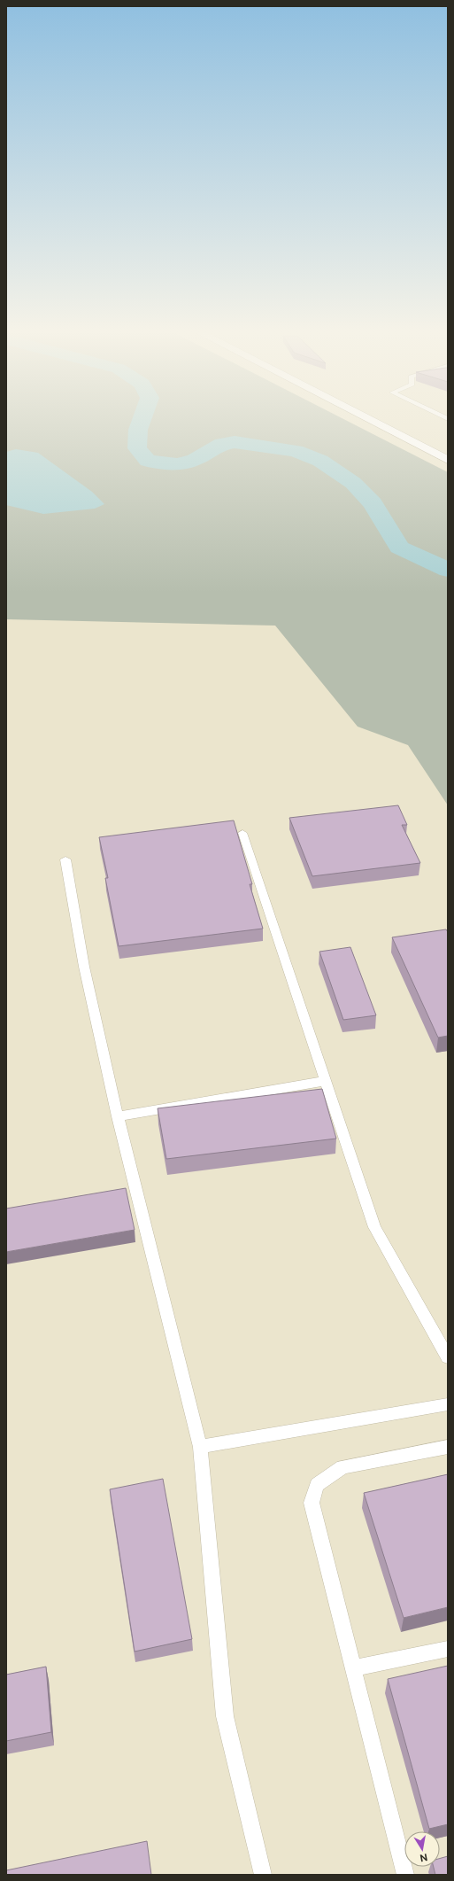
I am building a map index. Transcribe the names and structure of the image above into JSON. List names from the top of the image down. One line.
{"north":"bottom"}
